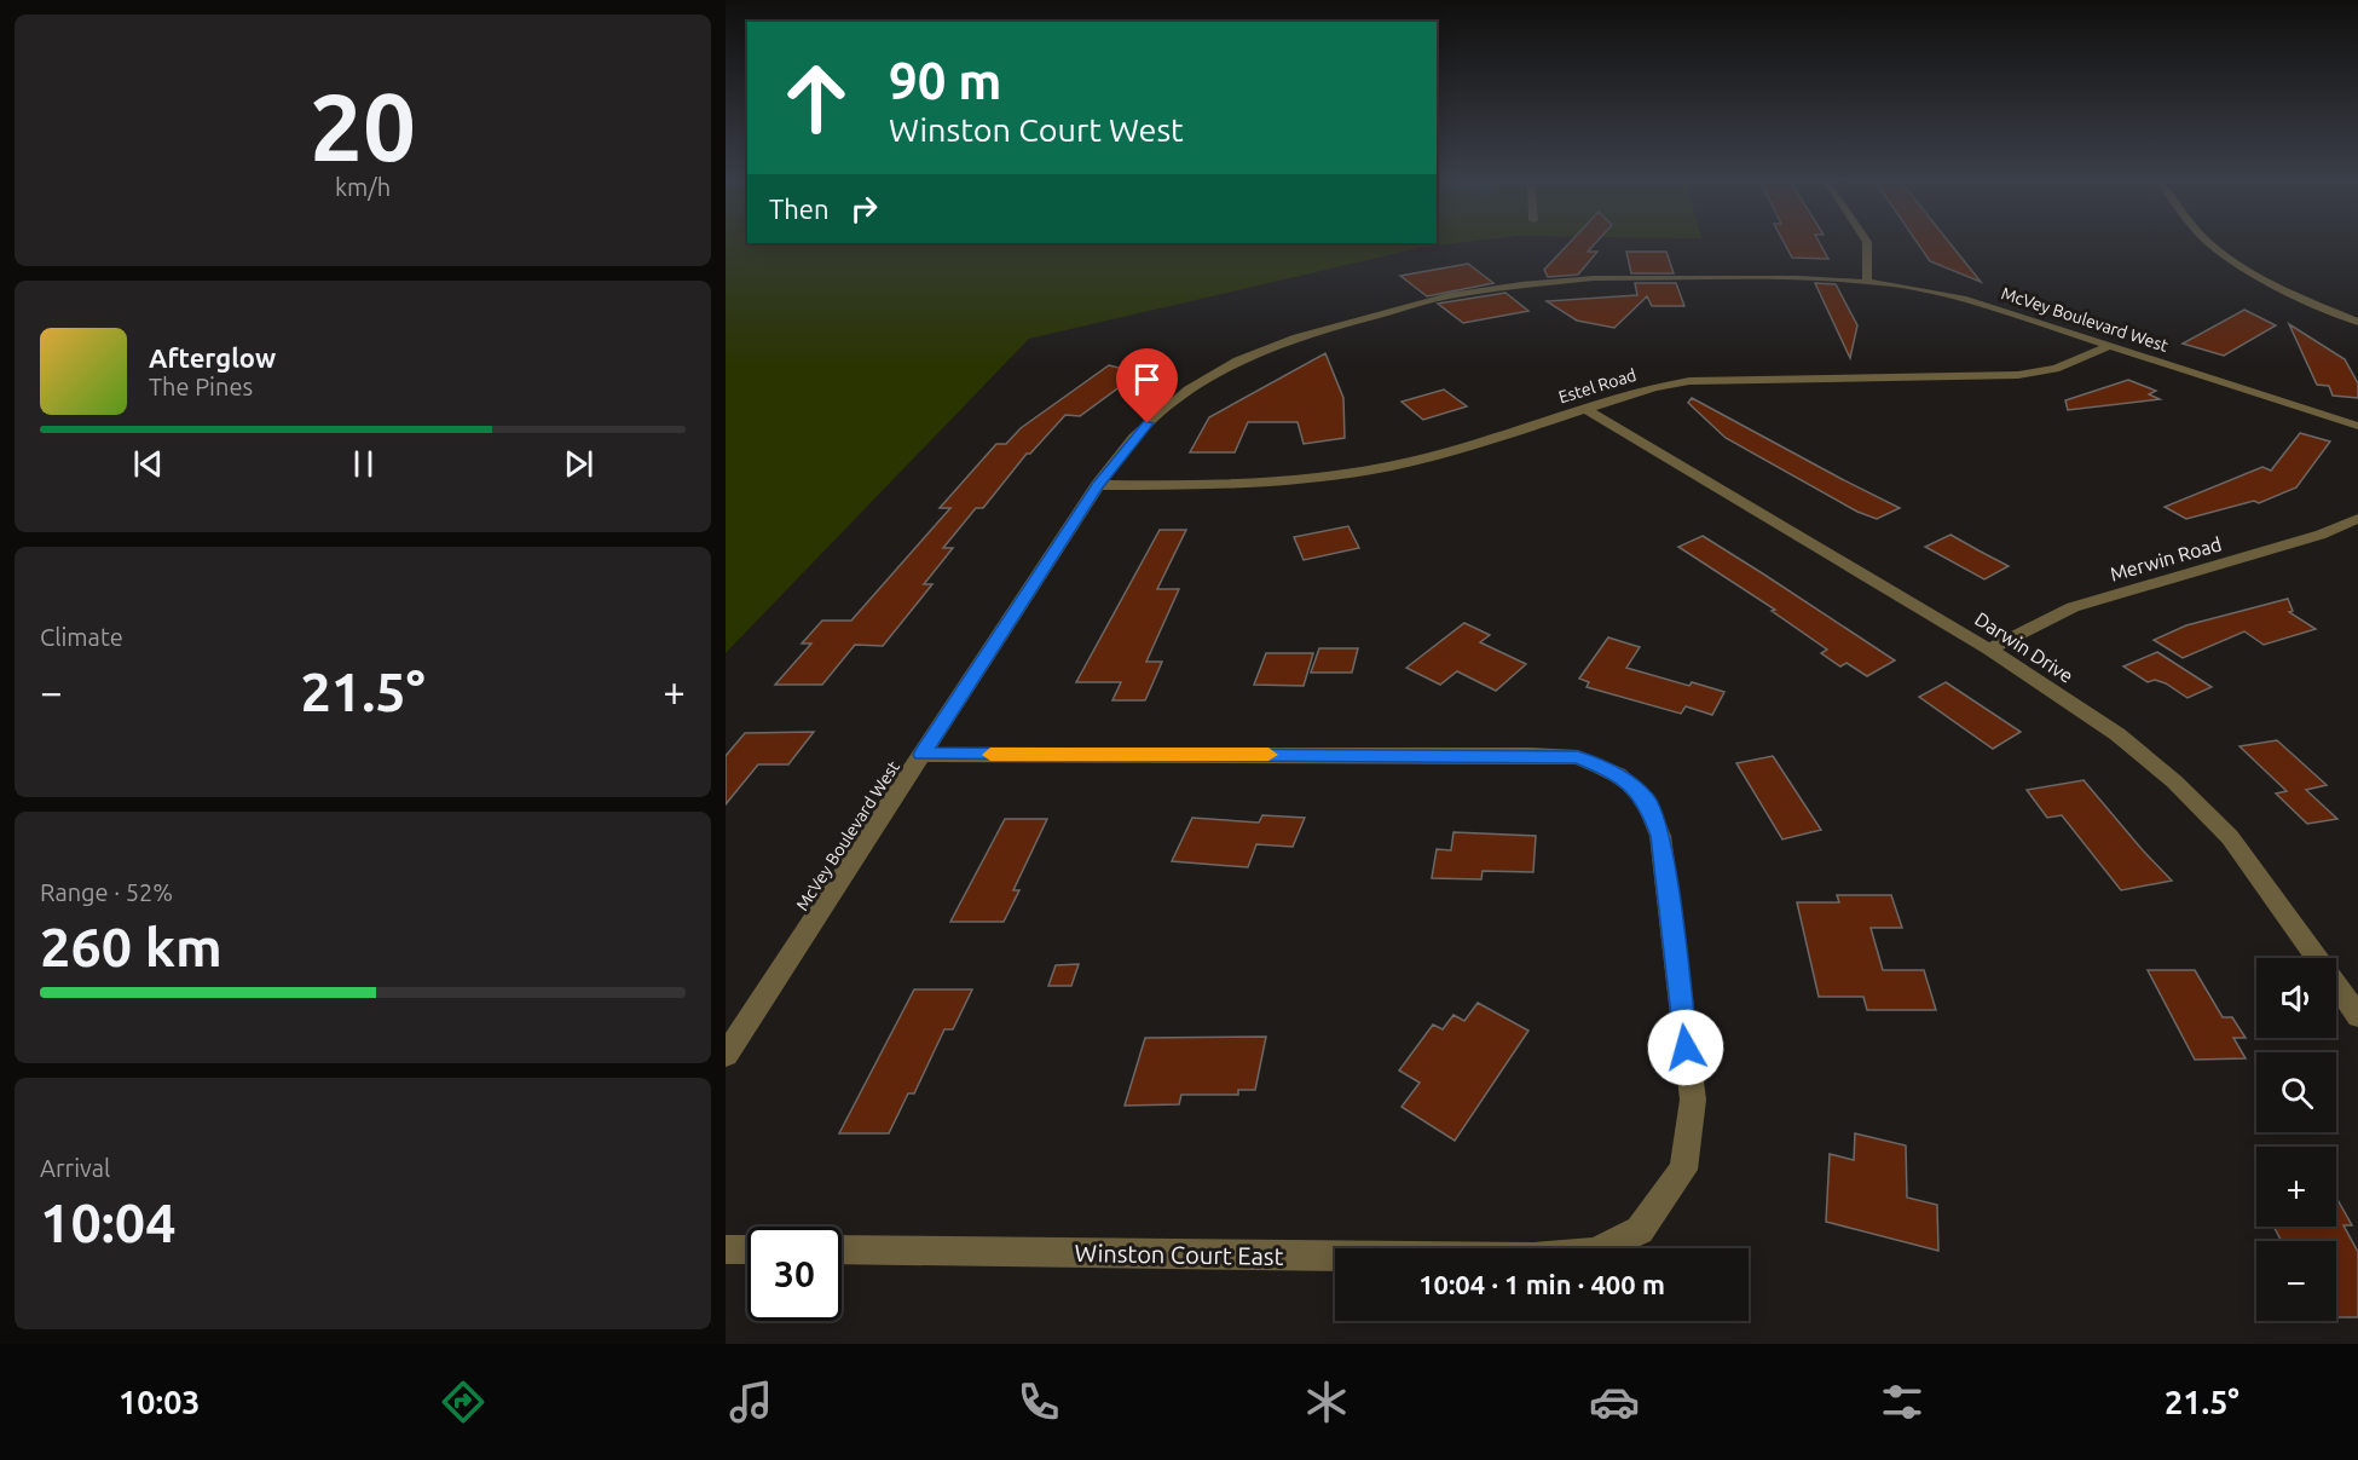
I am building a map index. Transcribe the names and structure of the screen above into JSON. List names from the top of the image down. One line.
{"streets":{"street":["McVey Boulevard West","Estel Road","Merwin Road","Darwin Drive","Winston Court East"]},"crossings":[["McVey Boulevard West","Estel Road"],["McVey Boulevard West","Winston Court East"],["Estel Road","Darwin Drive"],["Merwin Road","Darwin Drive"]],"page":{"tile":[["20","km/h"],"Climate",["Range · 52%","260 km"],["Arrival","10:04"]],"turn":["90 m","Winston Court West"],"then":"Then","song":["Afterglow","The Pines"],"heat":["−","21.5°","+"],"map_buttons":["+","−"],"limit":"30","trip":"10:04 · 1 min · 400 m","tabs":["10:03","21.5°"]}}
